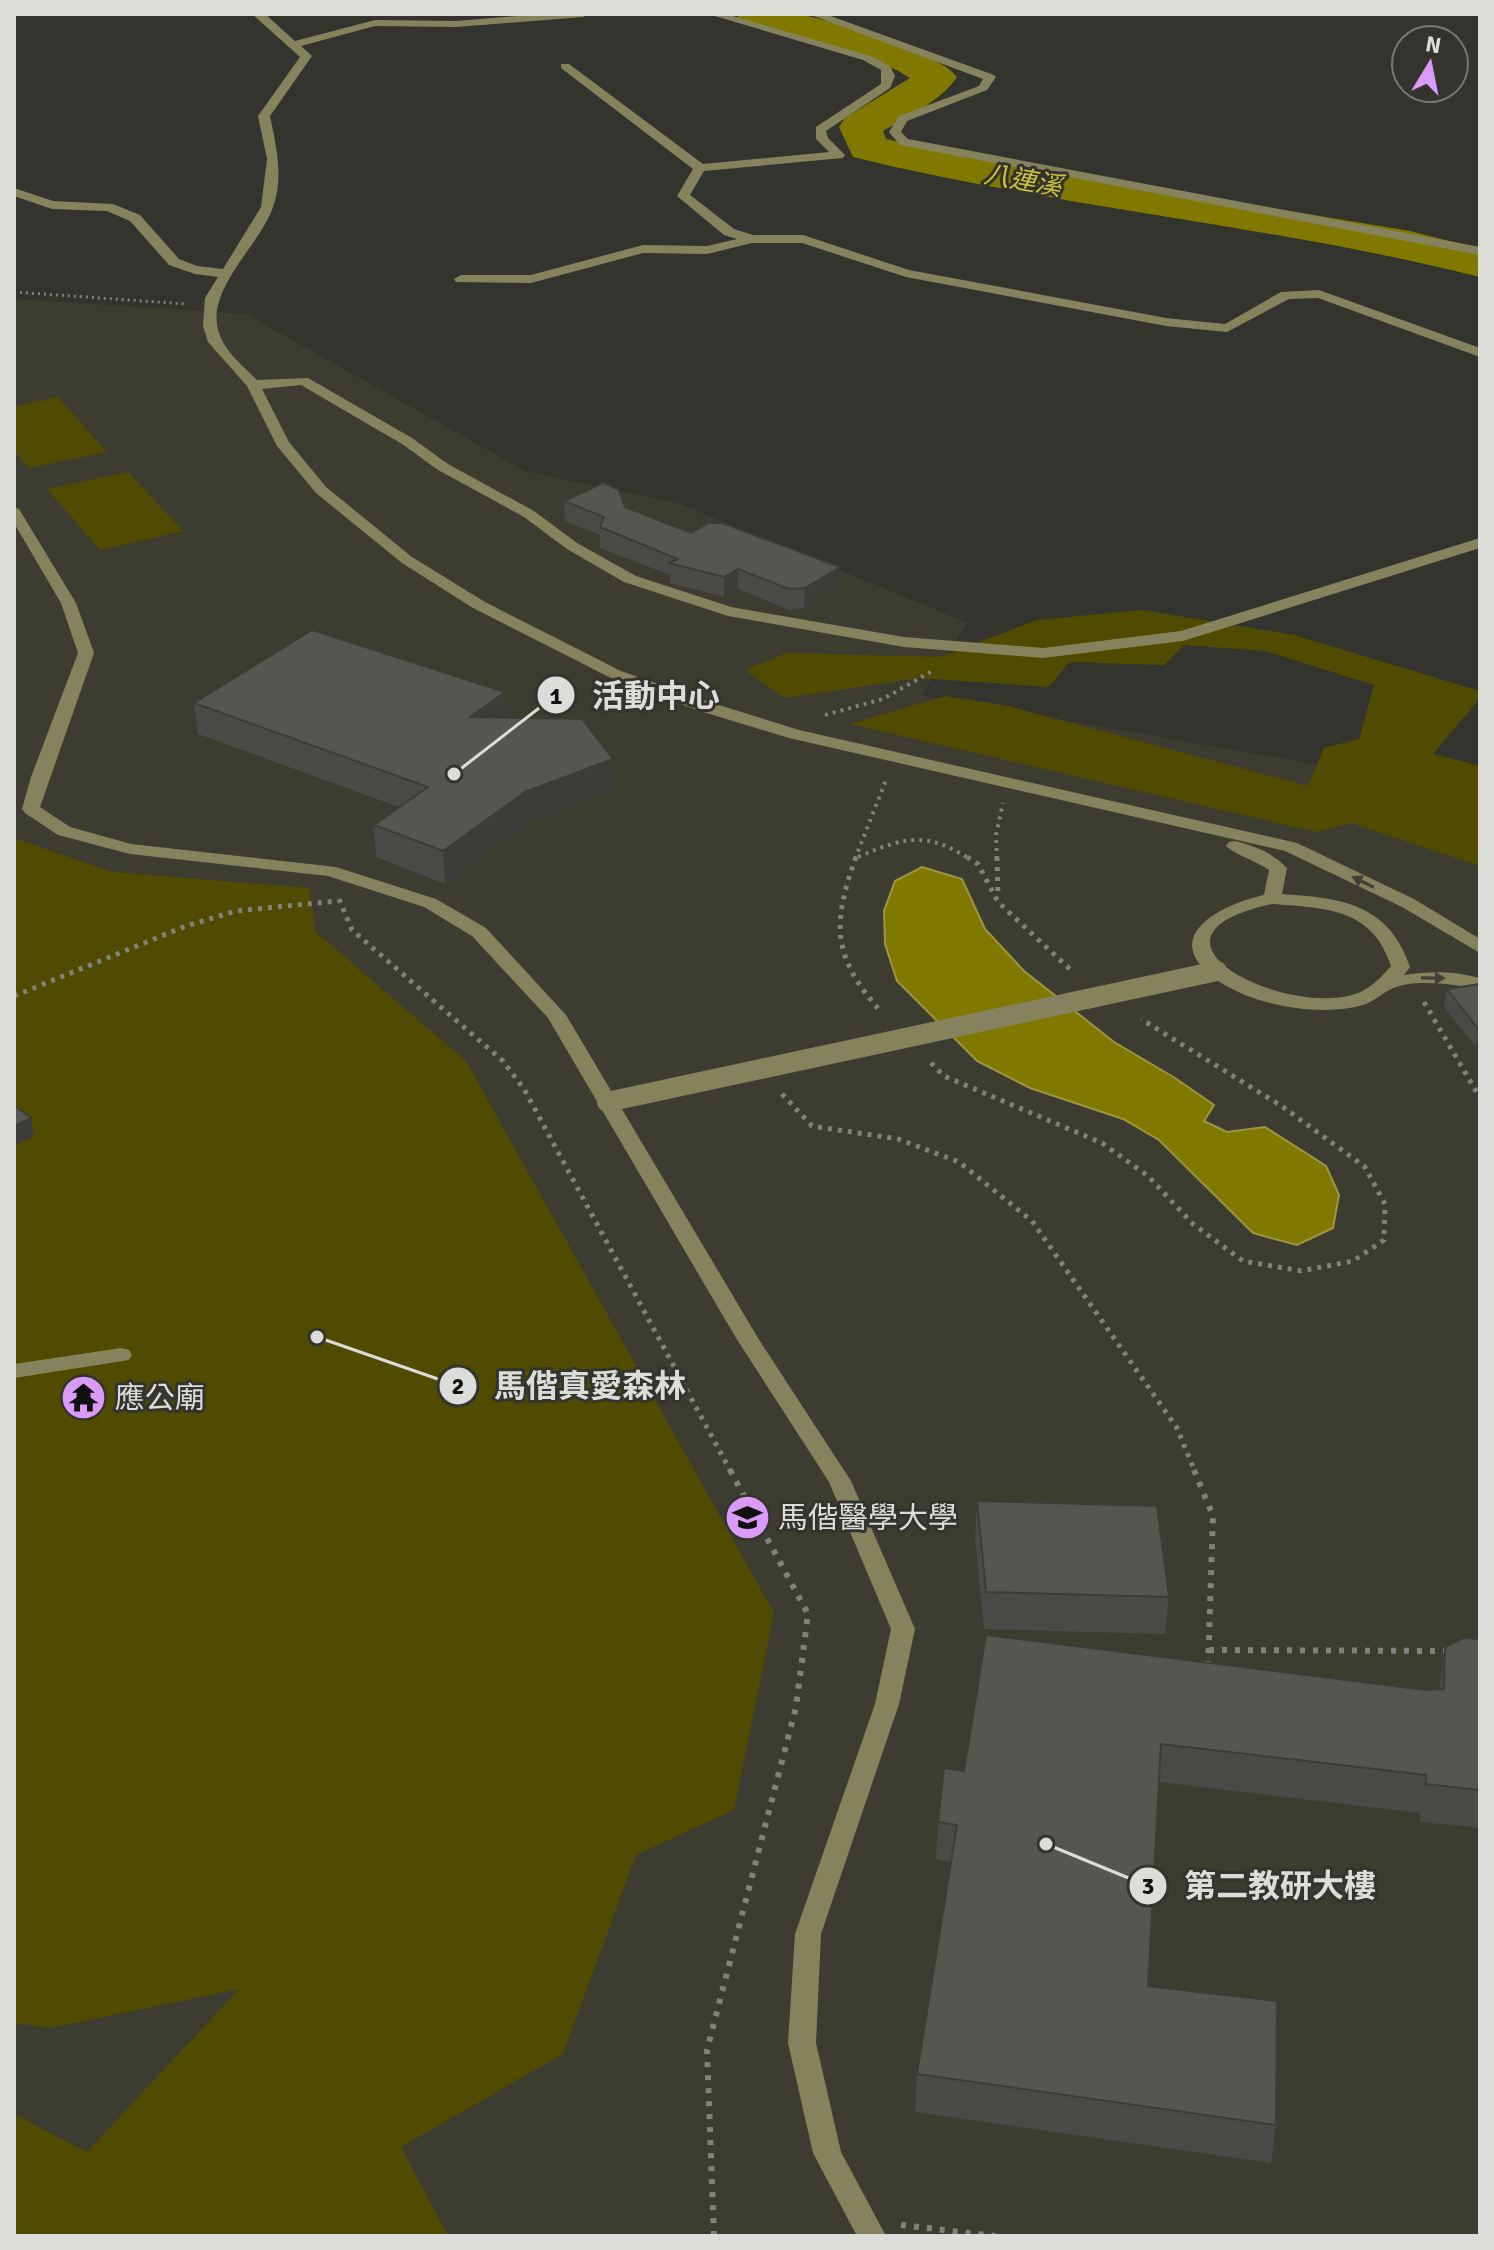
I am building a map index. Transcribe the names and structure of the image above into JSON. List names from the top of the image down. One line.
{"water":["八連溪"],"places":{"other":["活動中心","馬偕真愛森林","第二教研大樓"],"temple":["應公廟"],"school or university":["馬偕醫學大學"]},"north":"top"}
